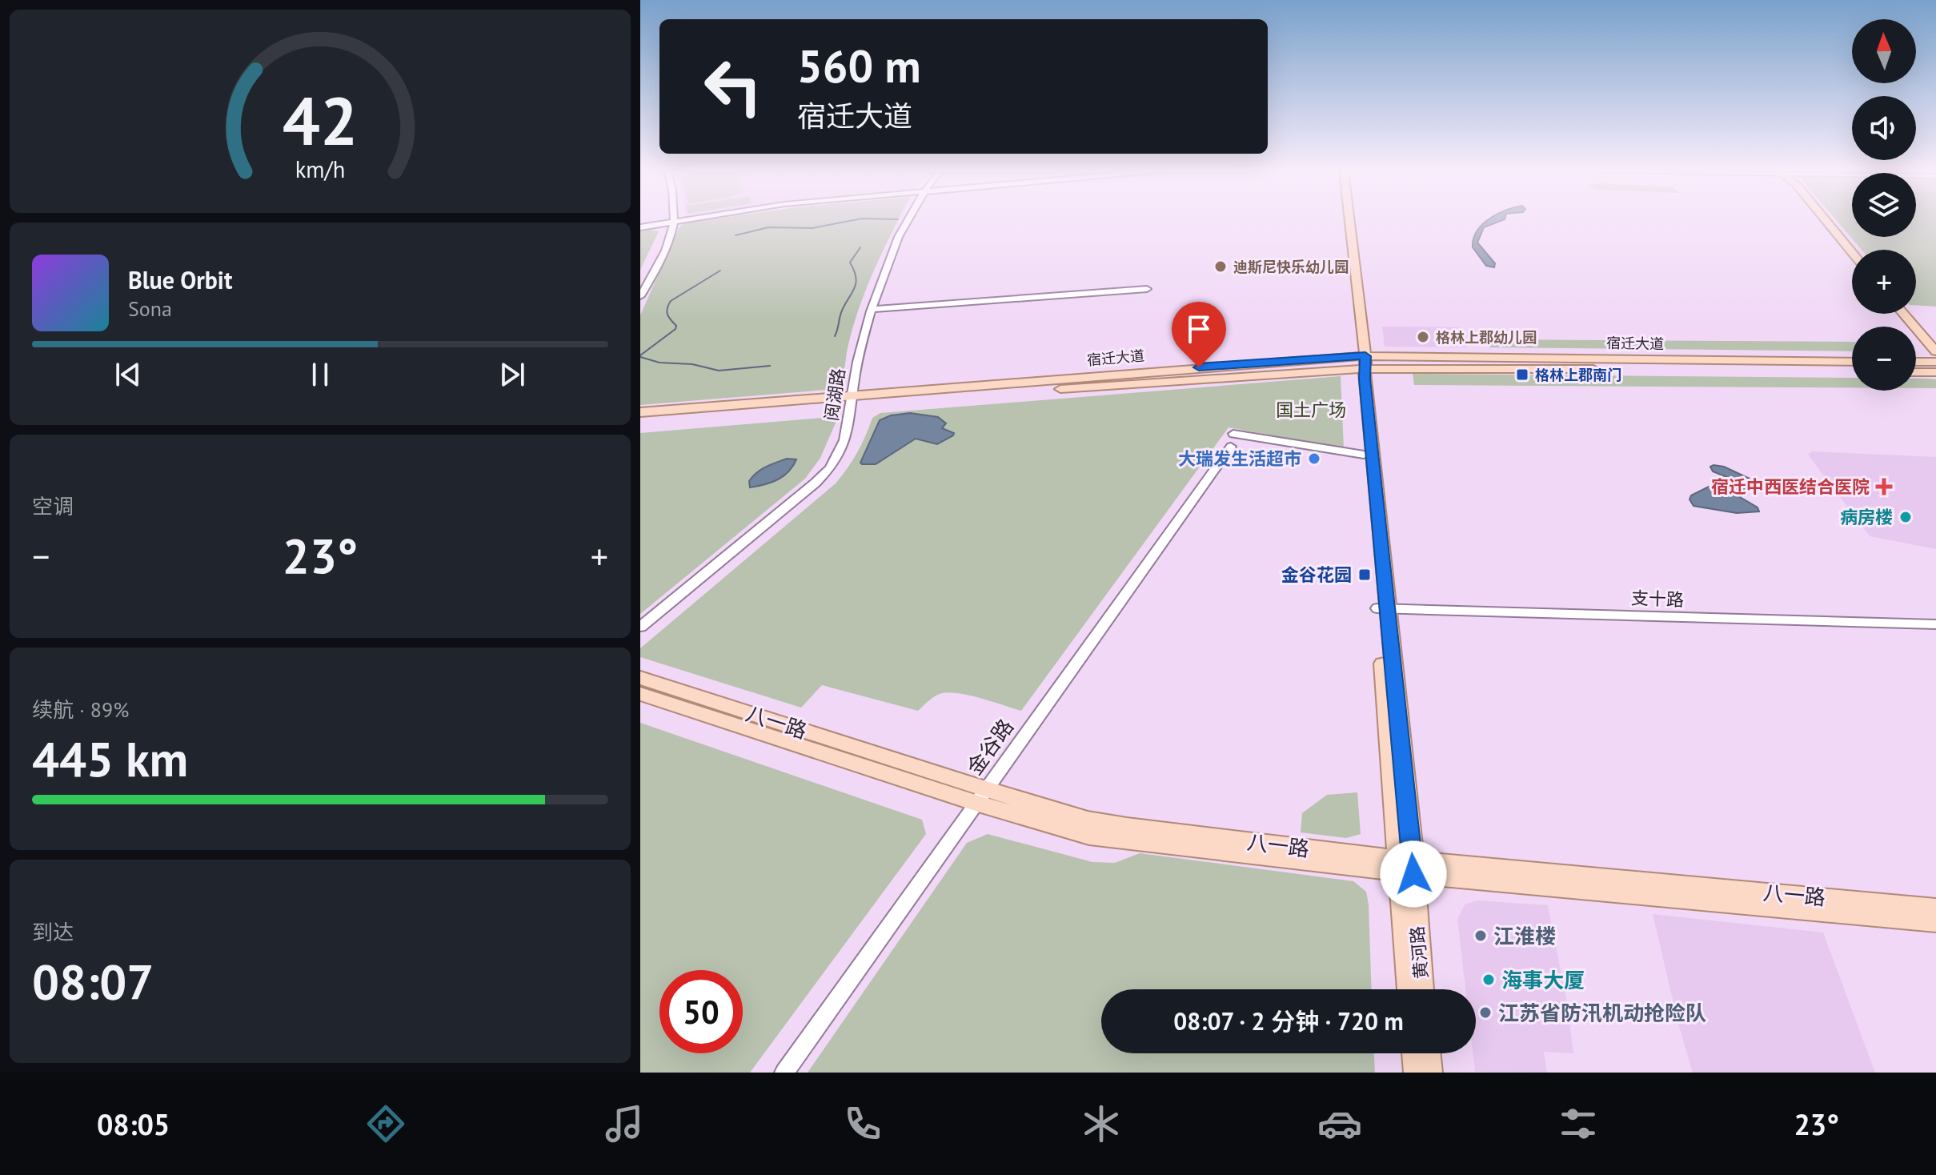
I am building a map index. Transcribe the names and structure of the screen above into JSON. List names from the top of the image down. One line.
{"streets":{"main road":["宿迁大道","八一路","黄河路"],"street":["阅湖路","支十路","金谷路"]},"crossings":[["宿迁大道","阅湖路"],["宿迁大道","黄河路"],["支十路","黄河路"],["八一路","金谷路"],["八一路","黄河路"],["金谷路","黄河路"]],"parks":["国土广场"],"places":{"other":["迪斯尼快乐幼儿园","格林上郡幼儿园","大瑞发生活超市","病房楼","江淮楼","海事大厦","江苏省防汛机动抢险队"],"transit":["格林上郡南门","金谷花园"],"health":["宿迁中西医结合医院"]},"north":"top","page":{"map_buttons":["+","−"],"turn":["560 m","宿迁大道"],"song":["Blue Orbit","Sona"],"tile":["空调",["续航 · 89%","445 km"],["到达","08:07"]],"heat":["−","23°","+"],"limit":"50","trip":"08:07 · 2 分钟 · 720 m","tabs":["08:05","23°"],"gauge":["42","km/h"]}}
